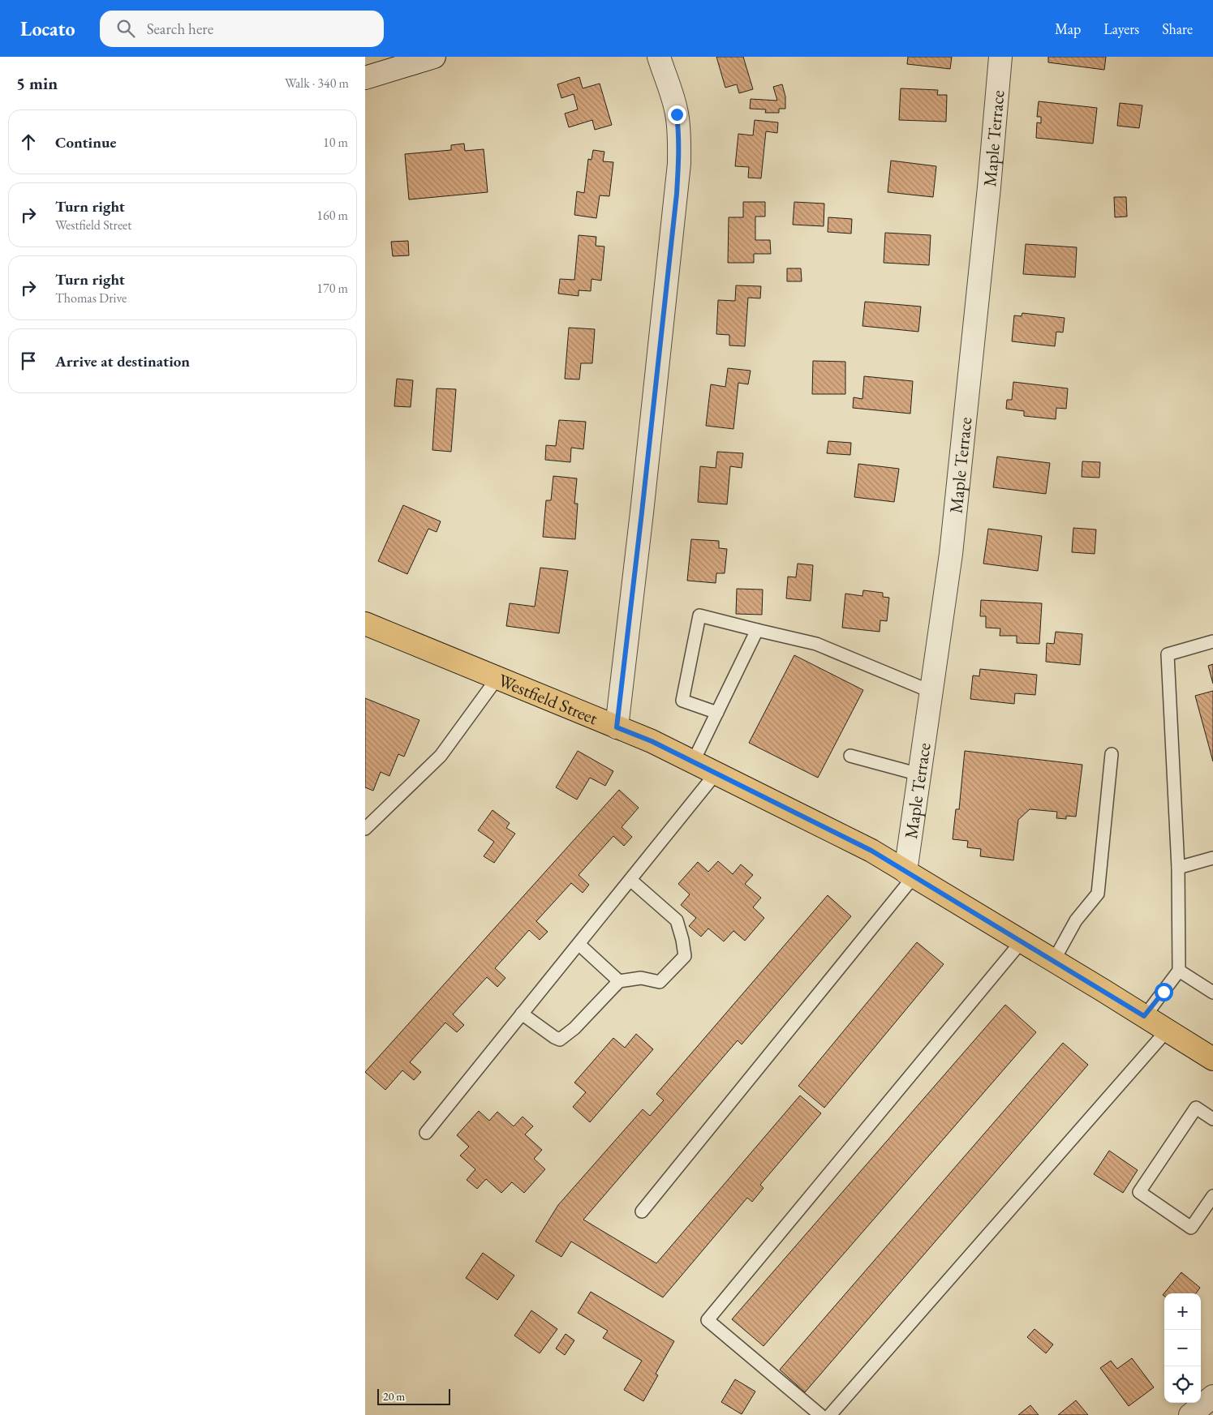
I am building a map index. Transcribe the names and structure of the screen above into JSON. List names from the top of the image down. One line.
{"streets":{"main road":["Westfield Street"],"street":["Maple Terrace"]},"crossings":[["Maple Terrace","Westfield Street"]],"scale_bar":"20 m","page":{"header":"Locato","search":"Search here","nav":["Map","Layers","Share"],"heading":["5 min","Walk · 340 m"],"list":[["Continue","10 m"],["Turn right","Westfield Street","160 m"],["Turn right","Thomas Drive","170 m"],"Arrive at destination"],"map_buttons":["+","−"],"scale":"20 m"}}
